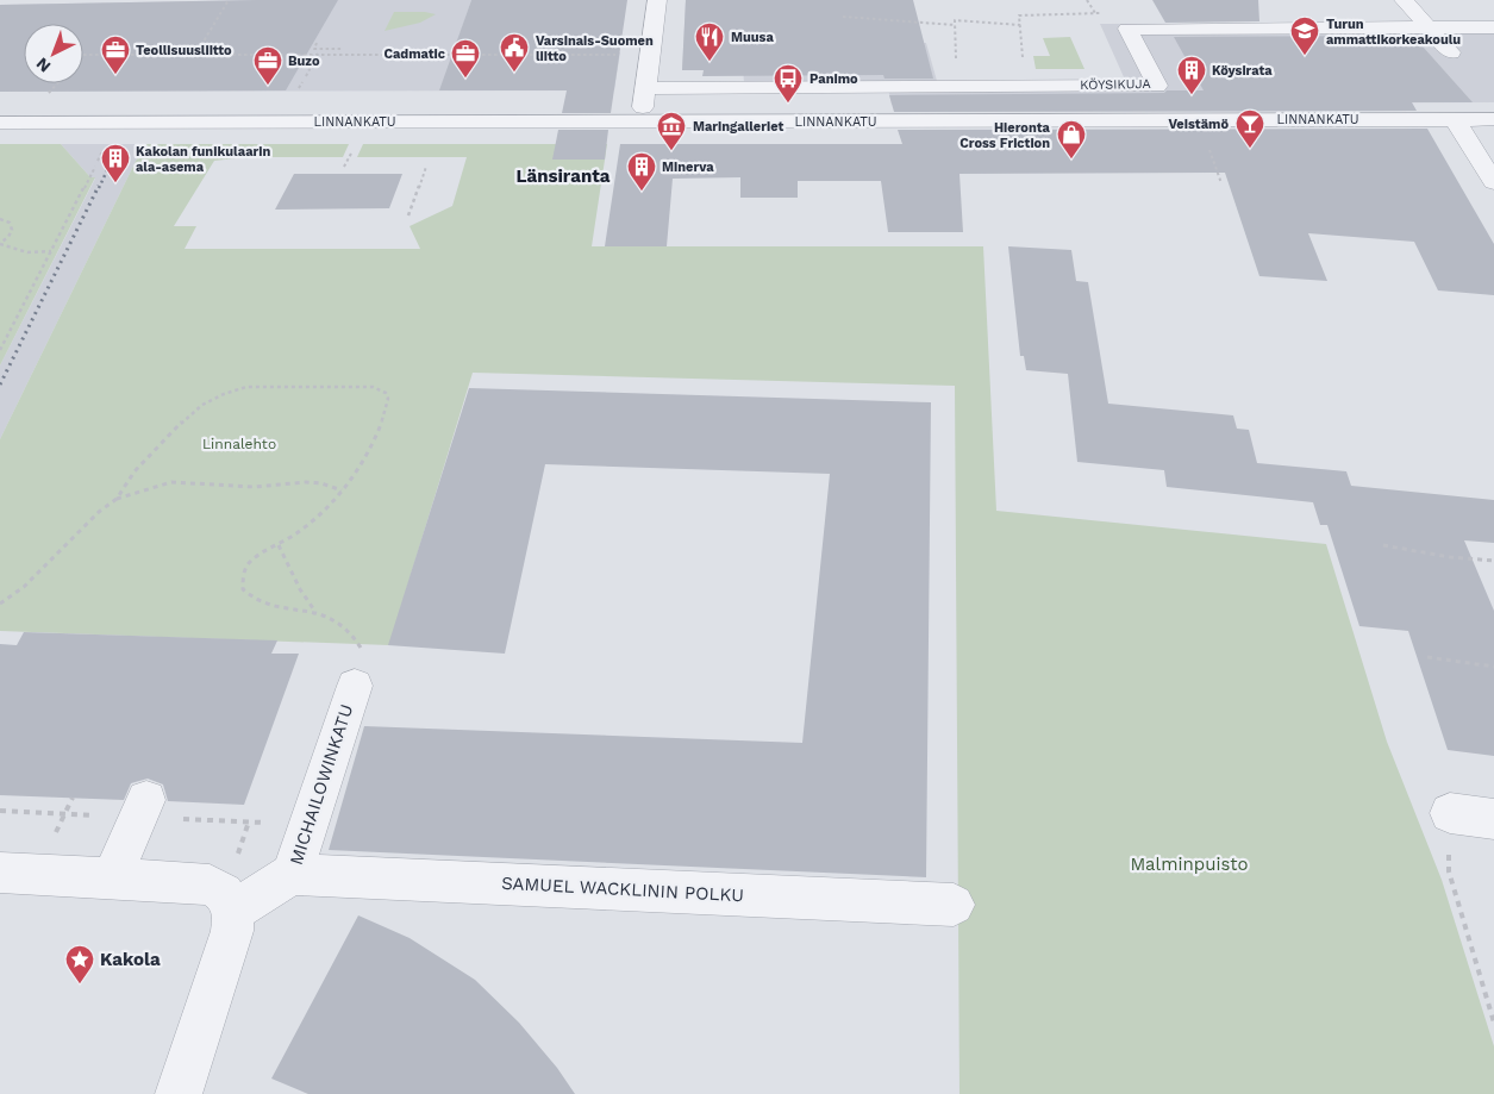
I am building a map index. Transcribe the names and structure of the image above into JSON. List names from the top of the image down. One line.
{"streets":{"street":["KÖYSIKUJA","LINNANKATU","MICHAILOWINKATU","SAMUEL WACKLININ POLKU"]},"crossings":[["MICHAILOWINKATU","SAMUEL WACKLININ POLKU"]],"districts":["Länsiranta"],"parks":["Linnalehto","Malminpuisto"],"places":{"school or university":["Turun ammattikorkeakoulu"],"restaurant":["Muusa"],"public building":["Varsinais-Suomen liitto"],"office":["Teollisuusliitto","Cadmatic","Buzo"],"building":["Köysirata","Kakolan funikulaarin ala-asema","Minerva"],"bus stop":["Panimo"],"bar":["Veistämö"],"museum":["Maringalleriet"],"shop":["Hieronta Cross Friction"],"place":["Kakola"]},"north":"bottom left"}
